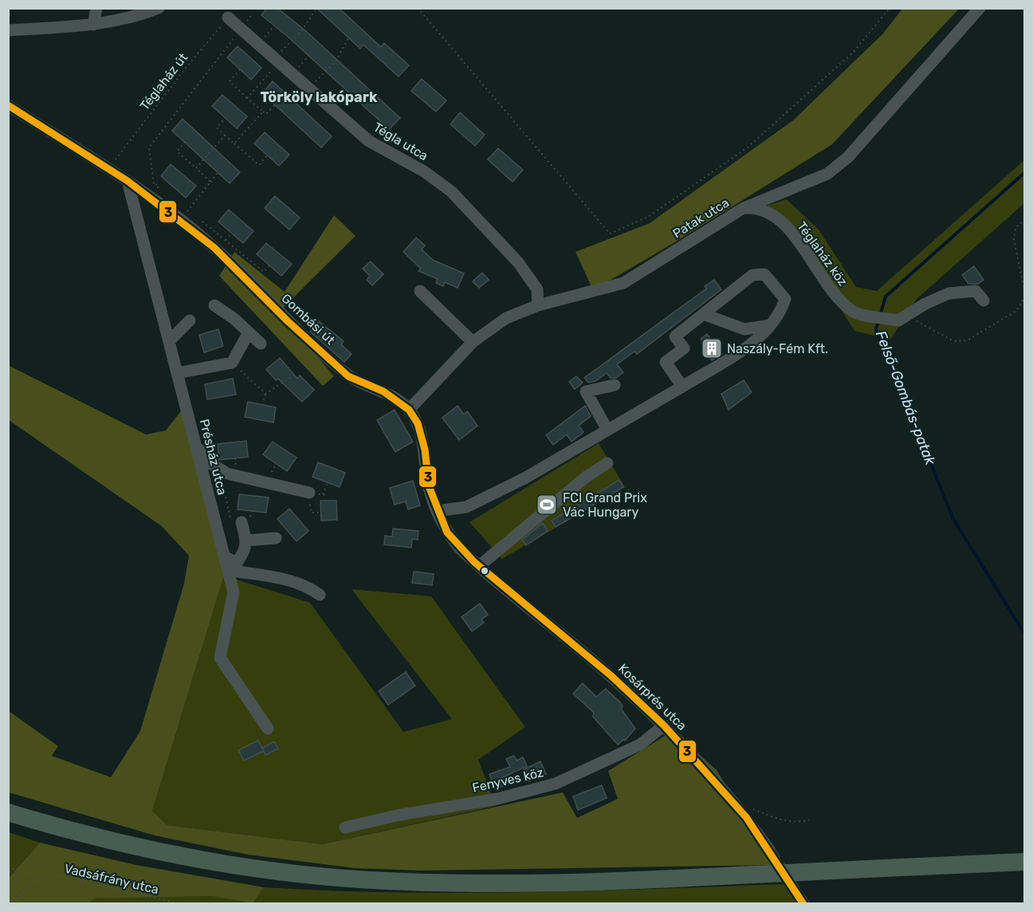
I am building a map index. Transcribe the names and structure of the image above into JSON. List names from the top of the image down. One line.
{"streets":{"street":["Tégla utca","Patak utca","Téglaház köz","Gombási út","Présház utca","Kosárprés utca","Fenyves köz"],"path":["Téglaház út","Vadsáfrány utca"]},"crossings":[["Téglaház út","Tégla utca"],["Téglaház út","Gombási út"],["Tégla utca","Patak utca"],["Patak utca","Téglaház köz"],["Patak utca","Gombási út"],["Gombási út","Présház utca"],["Gombási út","Kosárprés utca"],["Kosárprés utca","Fenyves köz"]],"districts":["Törköly lakópark"],"water":["Felső-Gombás-patak"],"places":{"building":["Naszály-Fém Kft."],"sports":["FCI Grand Prix Vác Hungary"]},"lines":["transit line 3"]}
